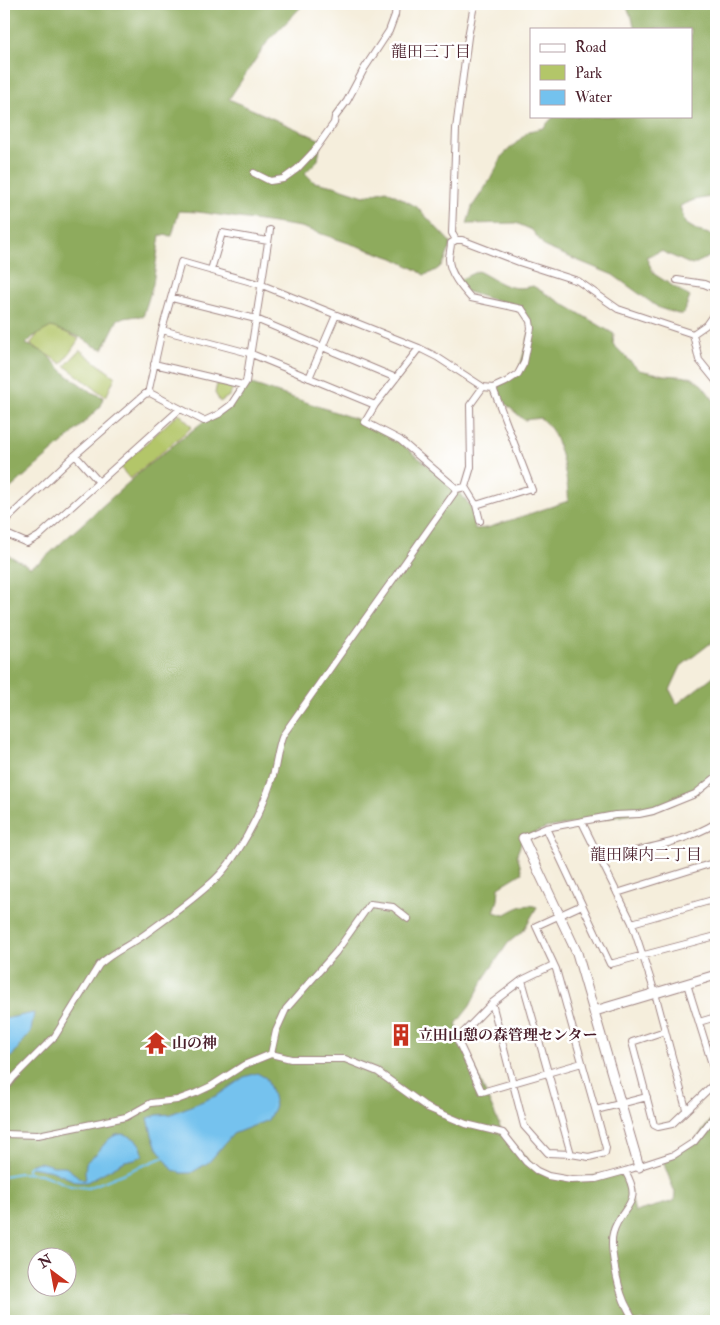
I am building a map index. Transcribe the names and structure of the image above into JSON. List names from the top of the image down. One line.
{"districts":["龍田三丁目","龍田陳内二丁目"],"places":{"building":["立田山憩の森管理センター"],"temple":["山の神"]},"legend":["Road","Park","Water"],"north":"top left"}
